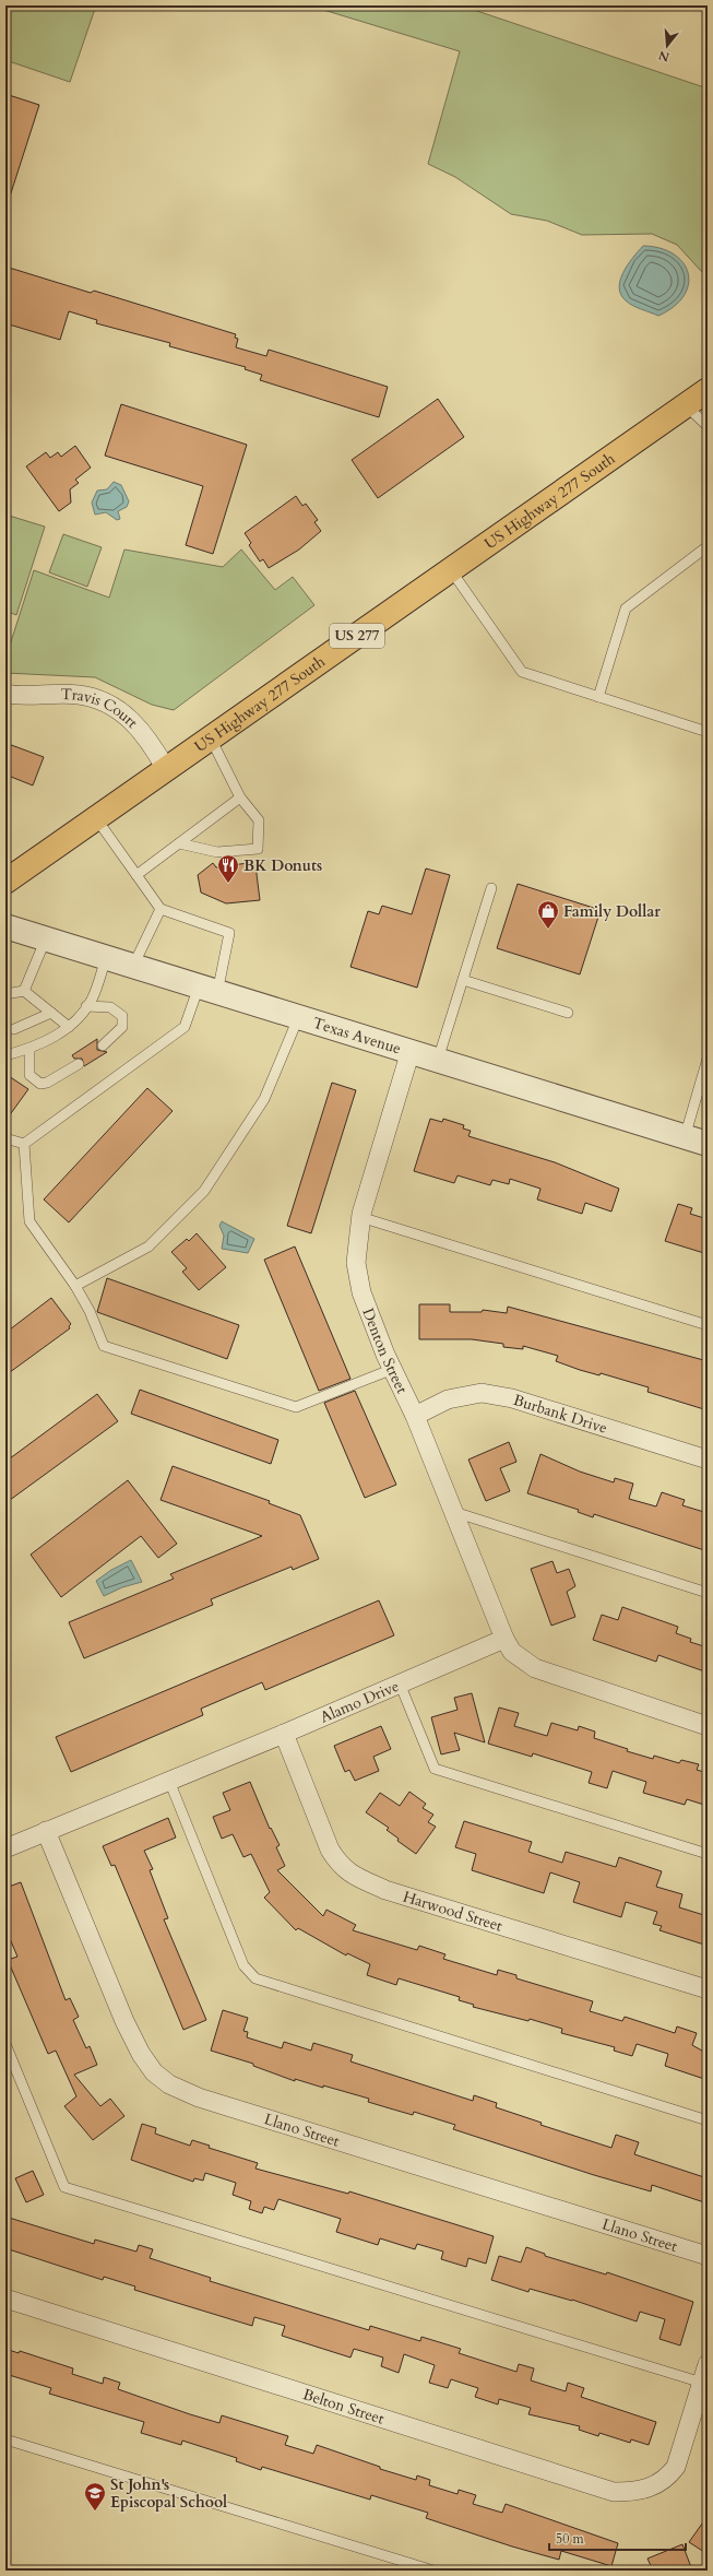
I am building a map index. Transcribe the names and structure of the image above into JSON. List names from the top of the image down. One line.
{"streets":{"highway":["US Highway 277 South","US 277"],"street":["Travis Court","Texas Avenue","Denton Street","Burbank Drive","Alamo Drive","Harwood Street","Llano Street","Belton Street"]},"crossings":[["US Highway 277 South","Travis Court"],["Texas Avenue","Denton Street"],["Denton Street","Burbank Drive"],["Denton Street","Alamo Drive"],["Alamo Drive","Harwood Street"],["Alamo Drive","Llano Street"]],"places":{"restaurant":["BK Donuts"],"shop":["Family Dollar"],"school or university":["St John's Episcopal School"]},"scale_bar":"50 m","north":"bottom"}
